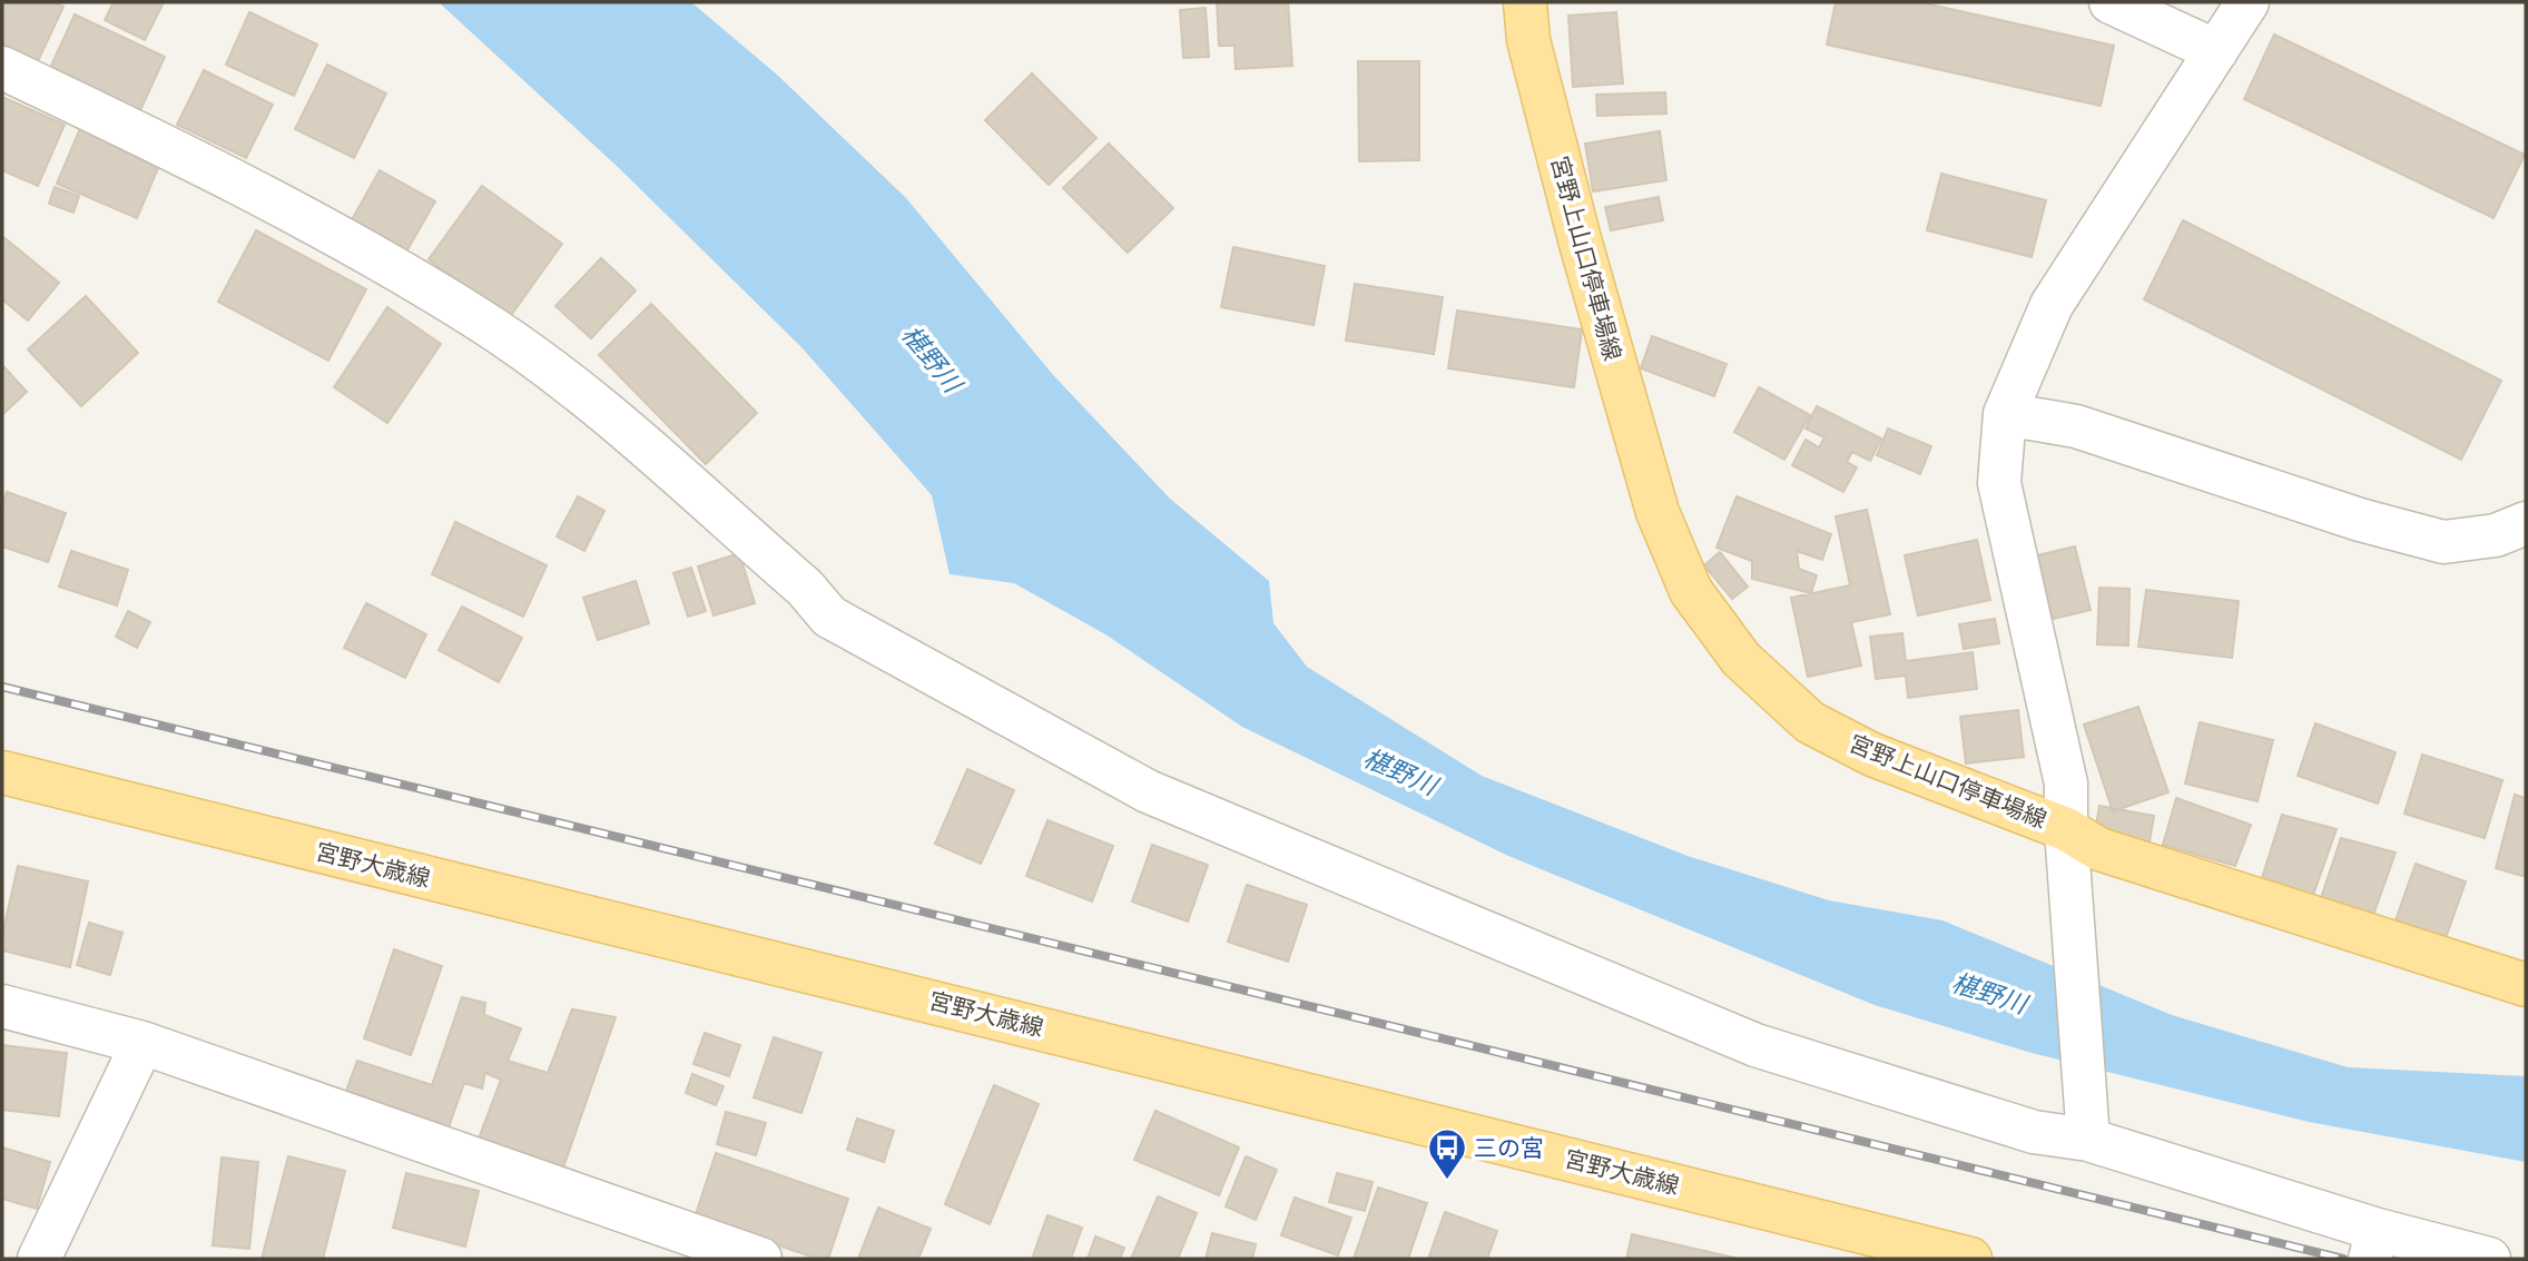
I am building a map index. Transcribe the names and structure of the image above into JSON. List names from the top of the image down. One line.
{"streets":{"main road":["宮野上山口停車場線","宮野大歳線"]},"water":["椹野川"],"places":{"bus stop":["三の宮"]}}
